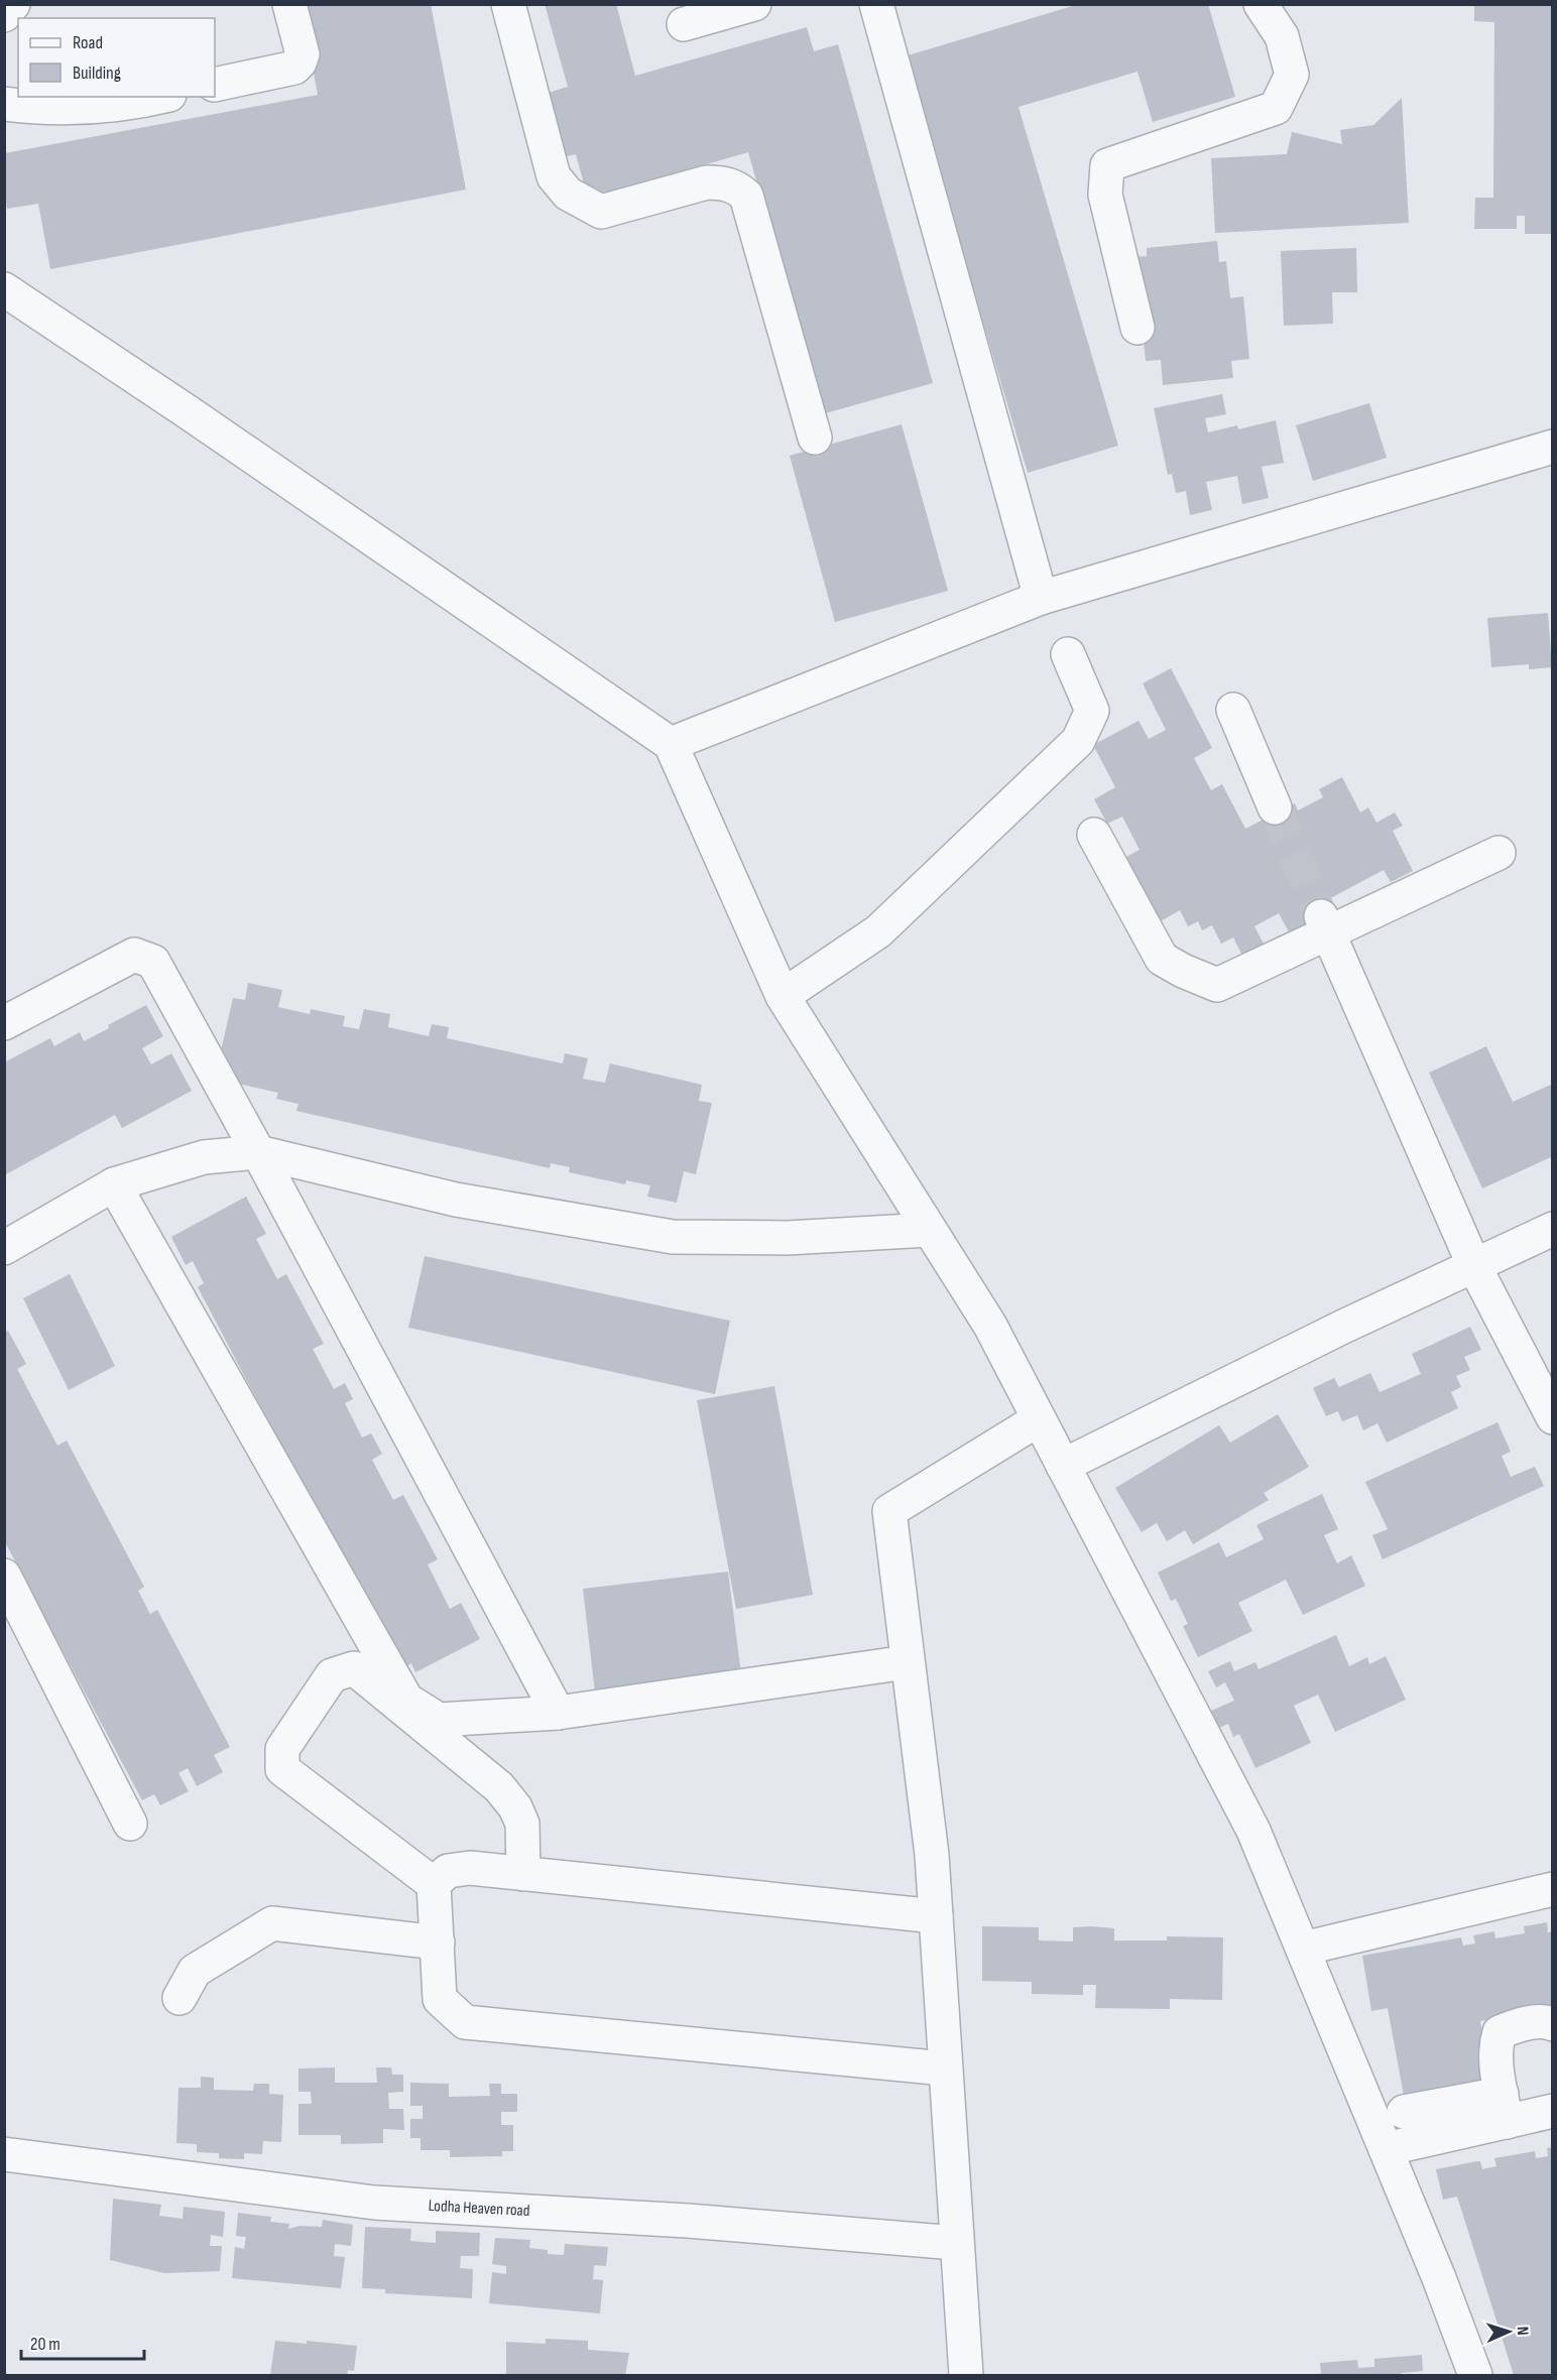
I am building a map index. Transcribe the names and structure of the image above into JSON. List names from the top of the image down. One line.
{"streets":{"street":["Lodha Heaven road"]},"legend":["Road","Building"],"scale_bar":"20 m","north":"right"}
